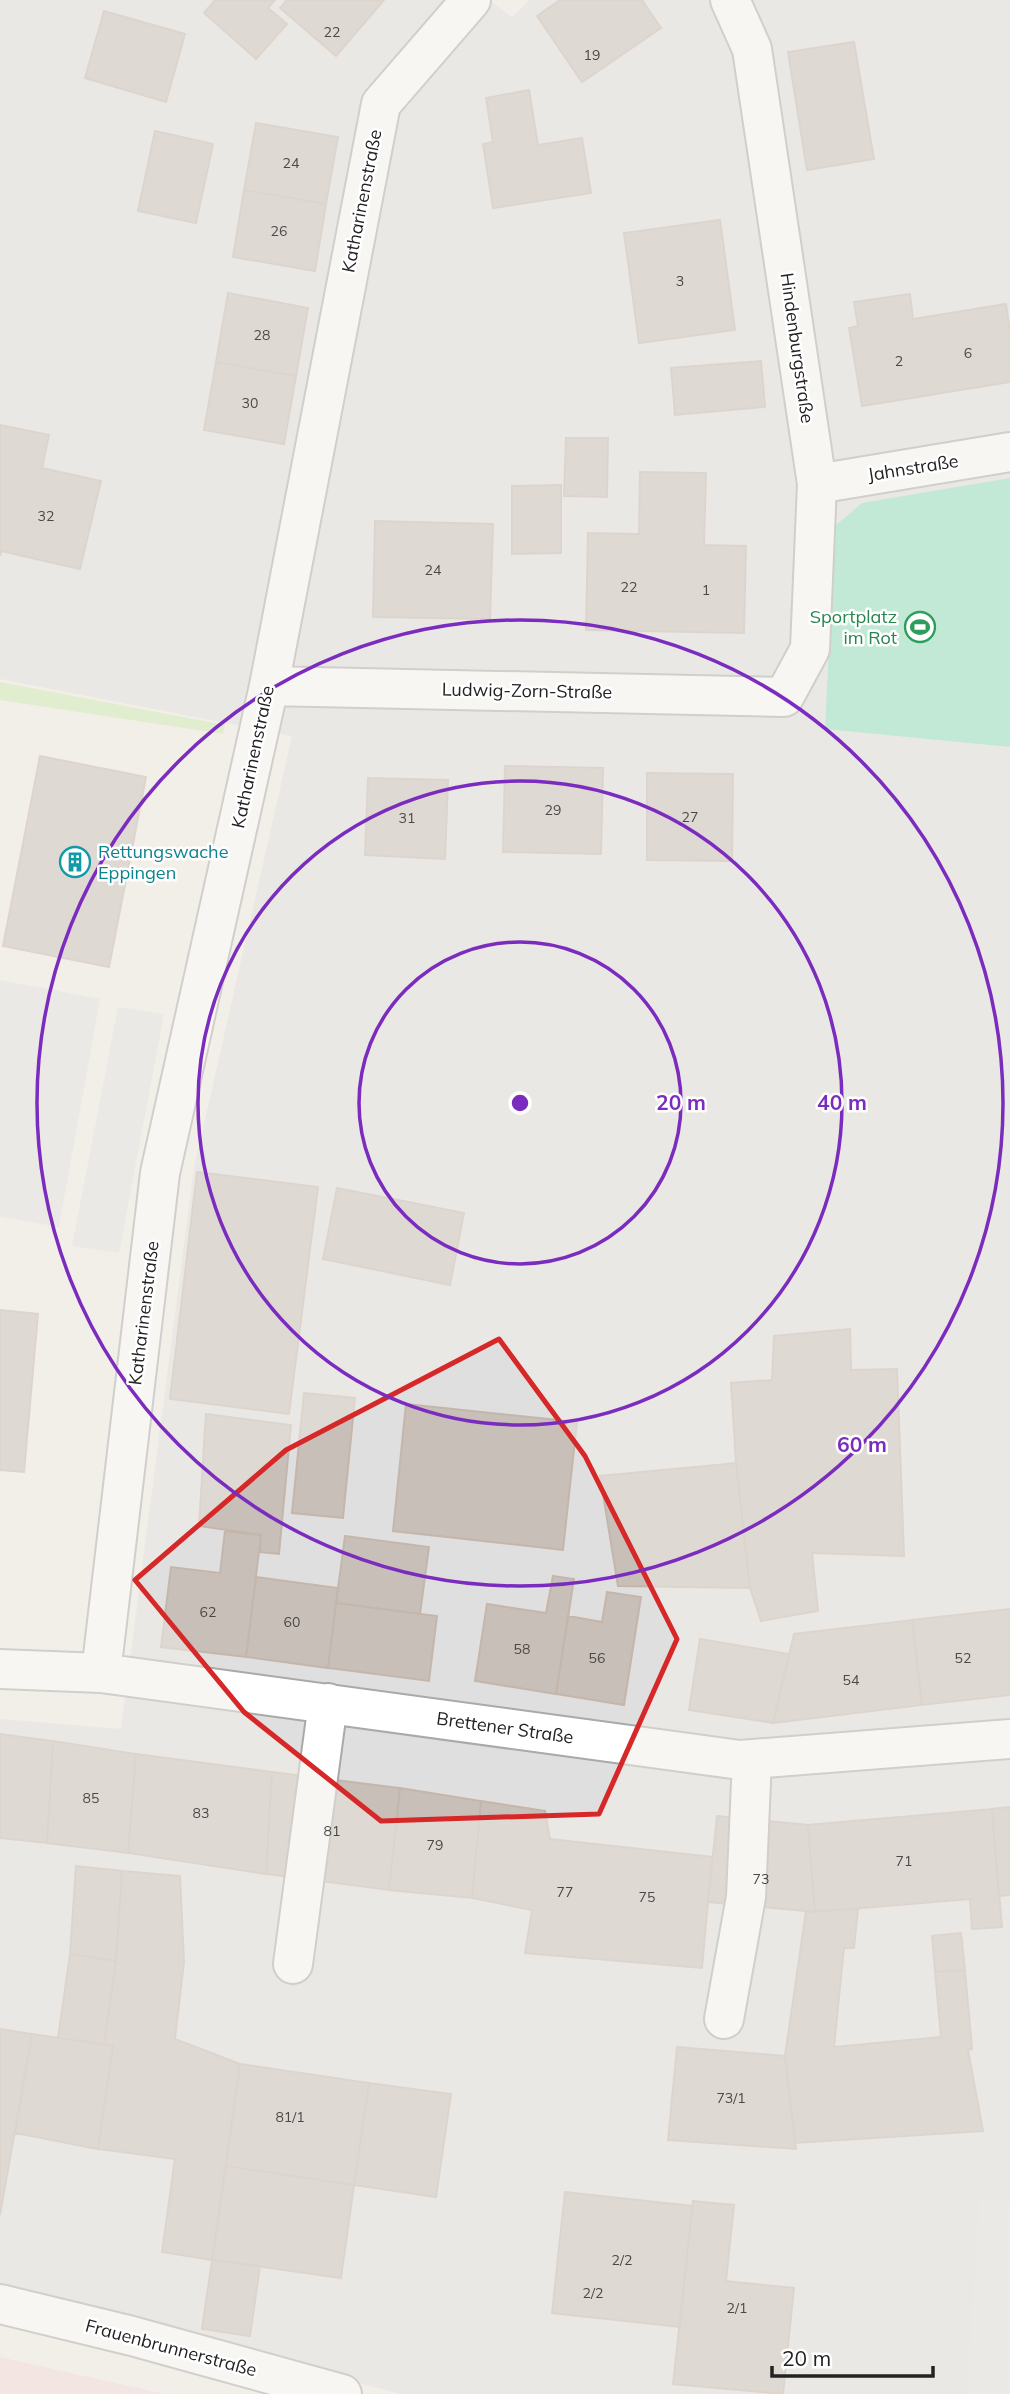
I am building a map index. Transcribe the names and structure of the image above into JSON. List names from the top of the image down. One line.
{"streets":{"street":["Katharinenstraße","Hindenburgstraße","Jahnstraße","Ludwig-Zorn-Straße","Brettener Straße","Frauenbrunnerstraße"]},"crossings":[["Katharinenstraße","Ludwig-Zorn-Straße"],["Katharinenstraße","Brettener Straße"],["Hindenburgstraße","Jahnstraße"],["Hindenburgstraße","Ludwig-Zorn-Straße"]],"places":{"sports":["Sportplatz im Rot"],"building":["Rettungswache Eppingen"]},"house_numbers":["22","19","24","26","3","28","6","2","30","32","24","22","1","29","27","31","62","60","58","56","52","54","85","83","81","79","71","73","77","75","73/1","81/1","2/2","2/2","2/1"],"scale_bar":"20 m","rings":["20 m","40 m","60 m"]}
